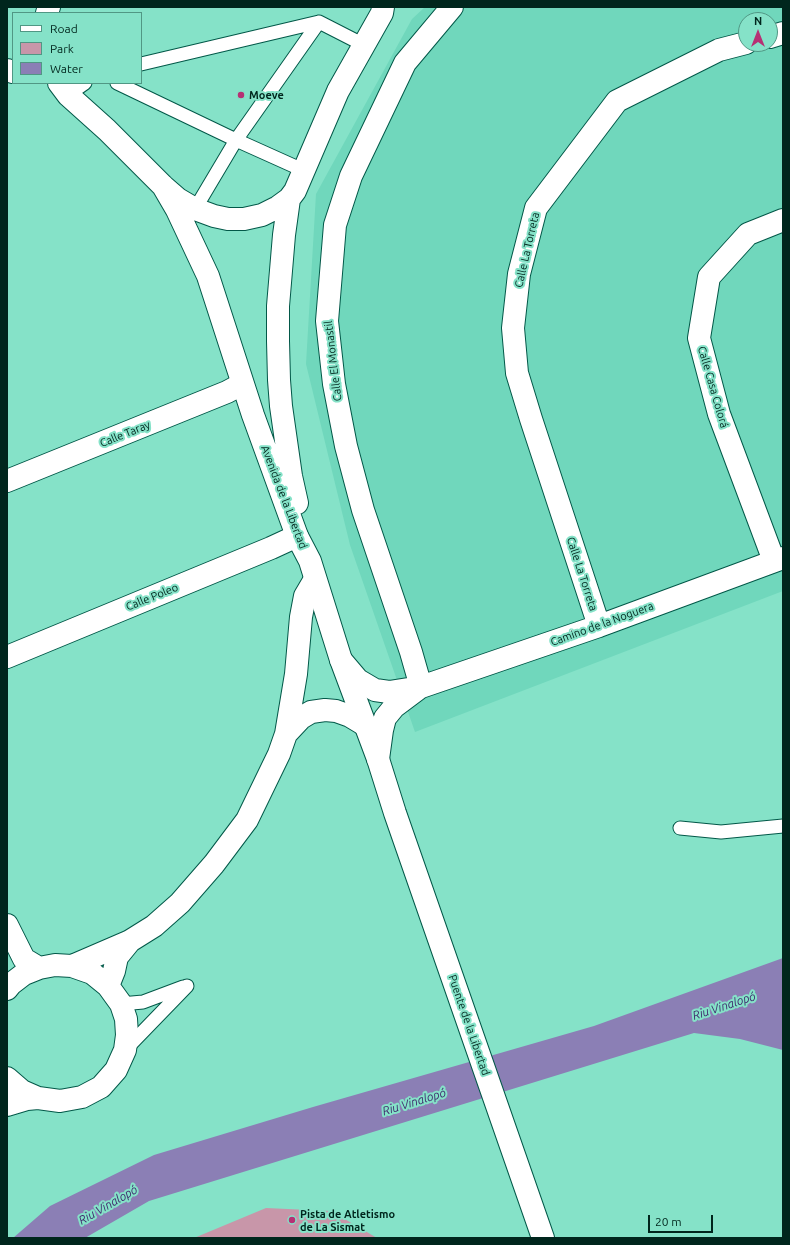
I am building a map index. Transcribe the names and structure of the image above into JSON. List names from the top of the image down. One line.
{"streets":{"street":["Calle La Torreta","Calle El Monastil","Calle Casa Colorá","Calle Taray","Avenida de la Libertad","Calle Poleo","Camino de la Noguera","Puente de la Libertad"]},"crossings":[["Calle La Torreta","Camino de la Noguera"],["Calle El Monastil","Camino de la Noguera"],["Calle Casa Colorá","Camino de la Noguera"],["Calle Taray","Avenida de la Libertad"],["Avenida de la Libertad","Calle Poleo"],["Avenida de la Libertad","Puente de la Libertad"]],"water":["Riu Vinalopó"],"places":["Moeve","Pista de Atletismo de La Sismat"],"legend":["Road","Park","Water"],"scale_bar":"20 m","north":"top"}
